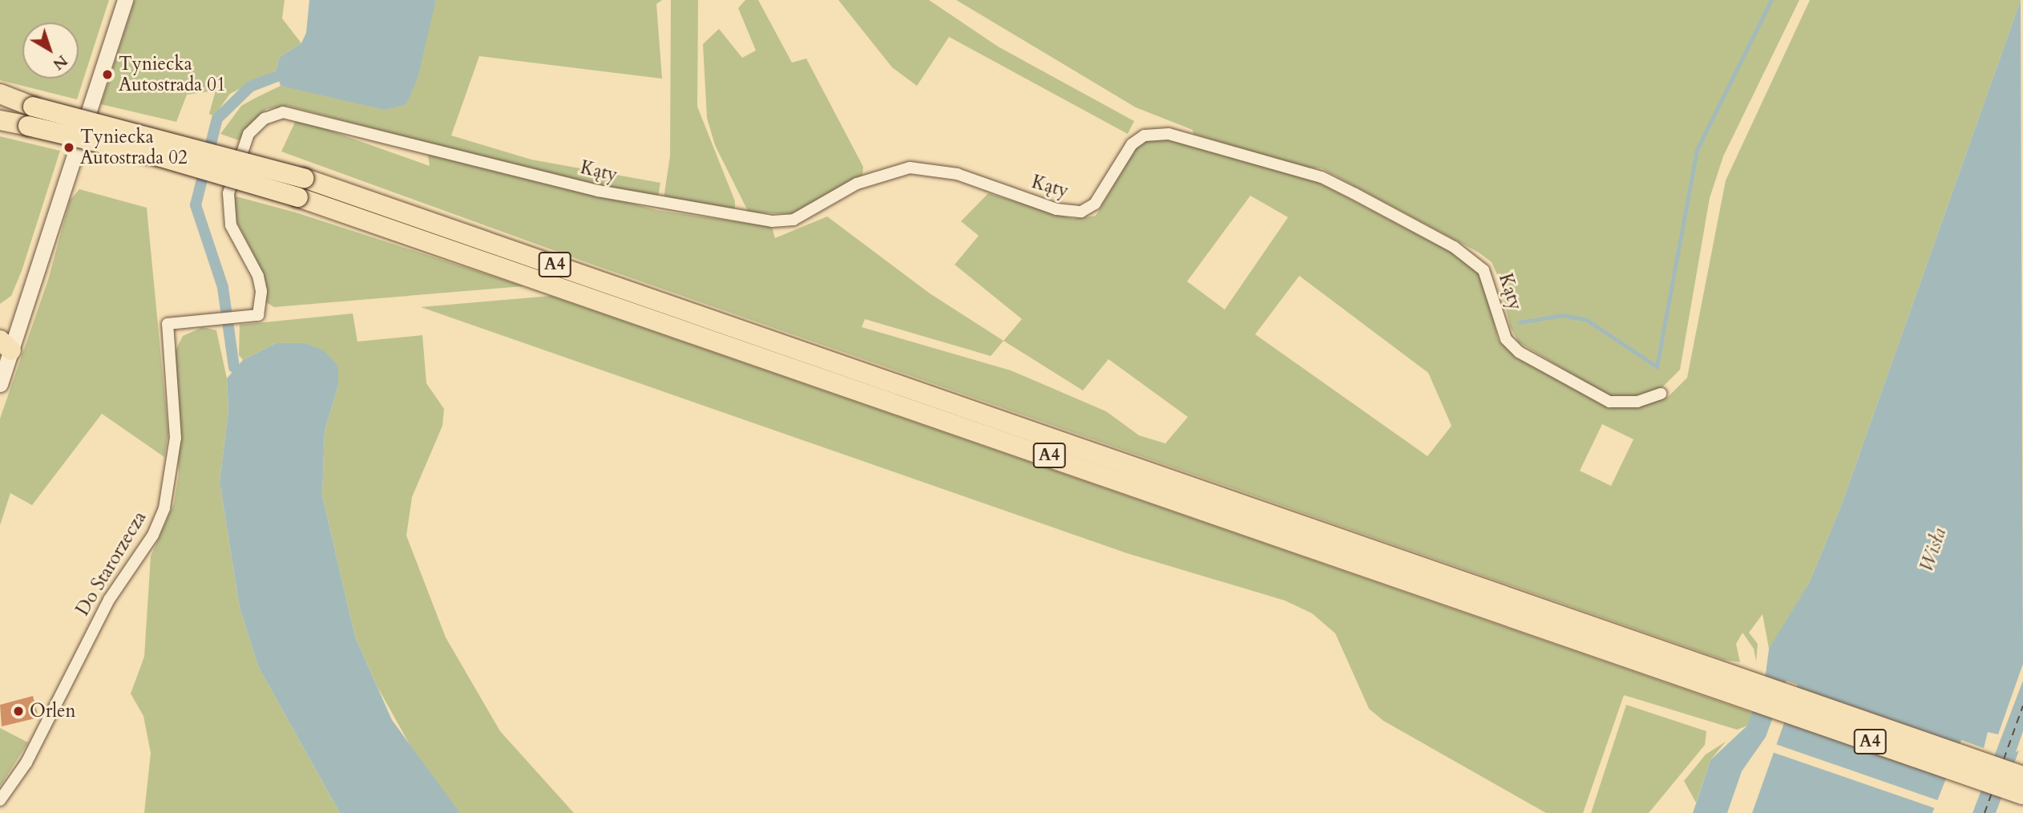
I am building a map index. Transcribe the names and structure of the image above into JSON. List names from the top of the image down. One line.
{"streets":{"highway":["A4"],"street":["Kąty","Do Starorzecza"]},"crossings":[["Kąty","Do Starorzecza"]],"water":["Wisła"],"places":["Tyniecka Autostrada 01","Tyniecka Autostrada 02","Orlen"],"north":"bottom right"}
